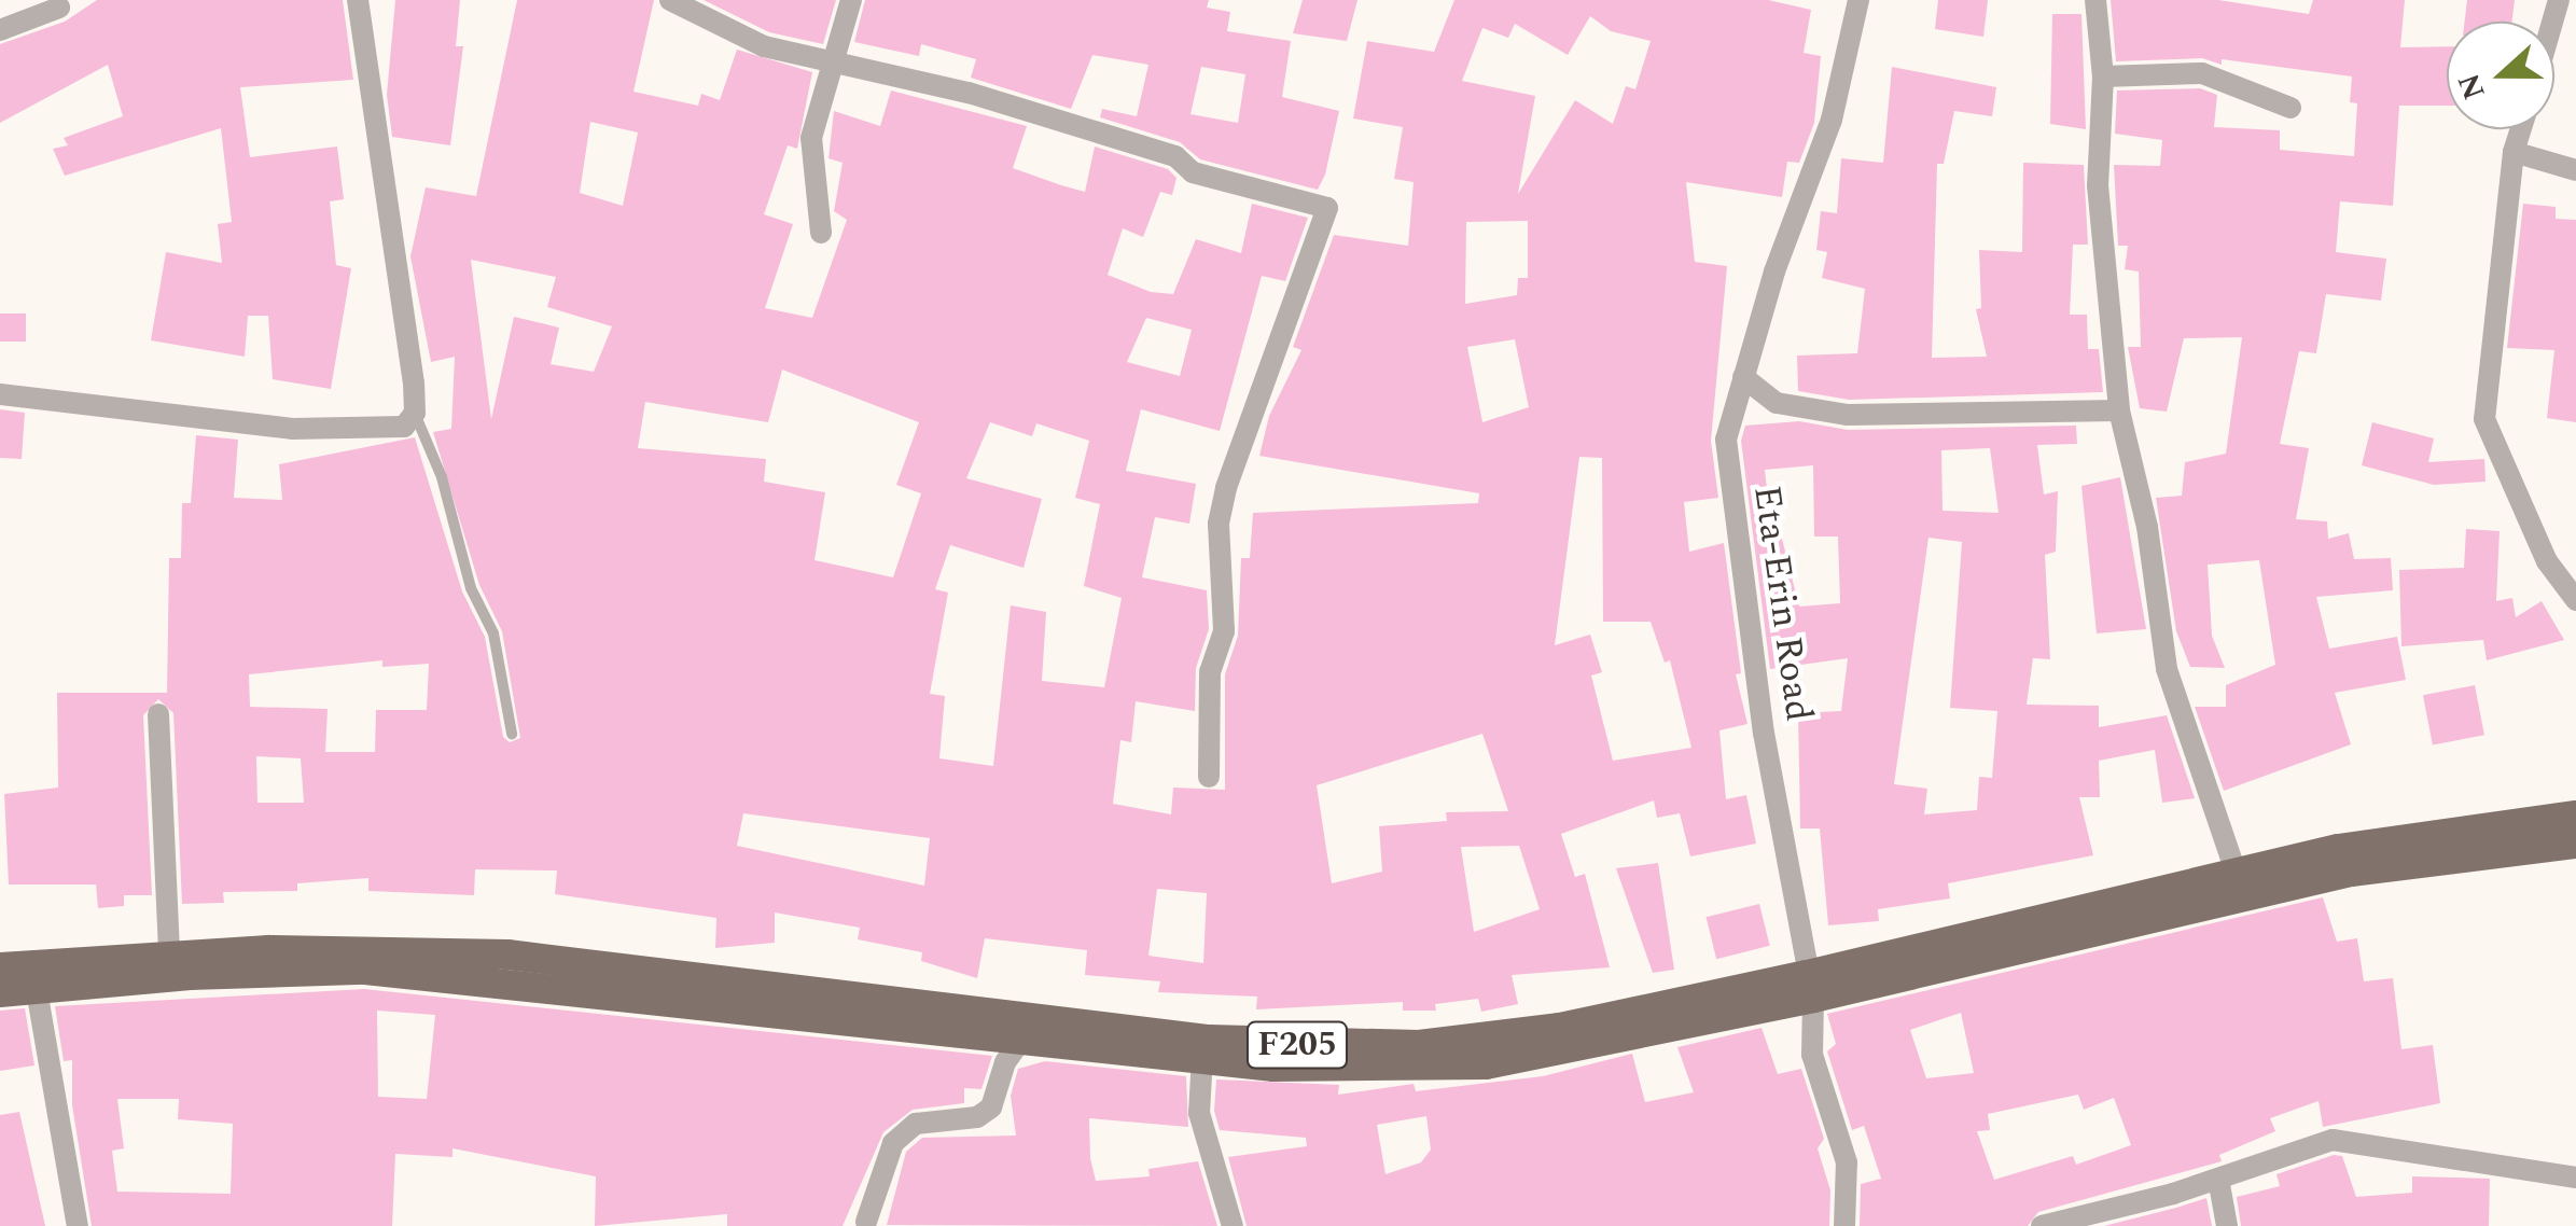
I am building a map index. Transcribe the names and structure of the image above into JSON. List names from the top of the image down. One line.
{"streets":{"main road":["F205"],"street":["Eta-Erin Road"]},"crossings":[["Eta-Erin Road","F205"]],"north":"left"}
